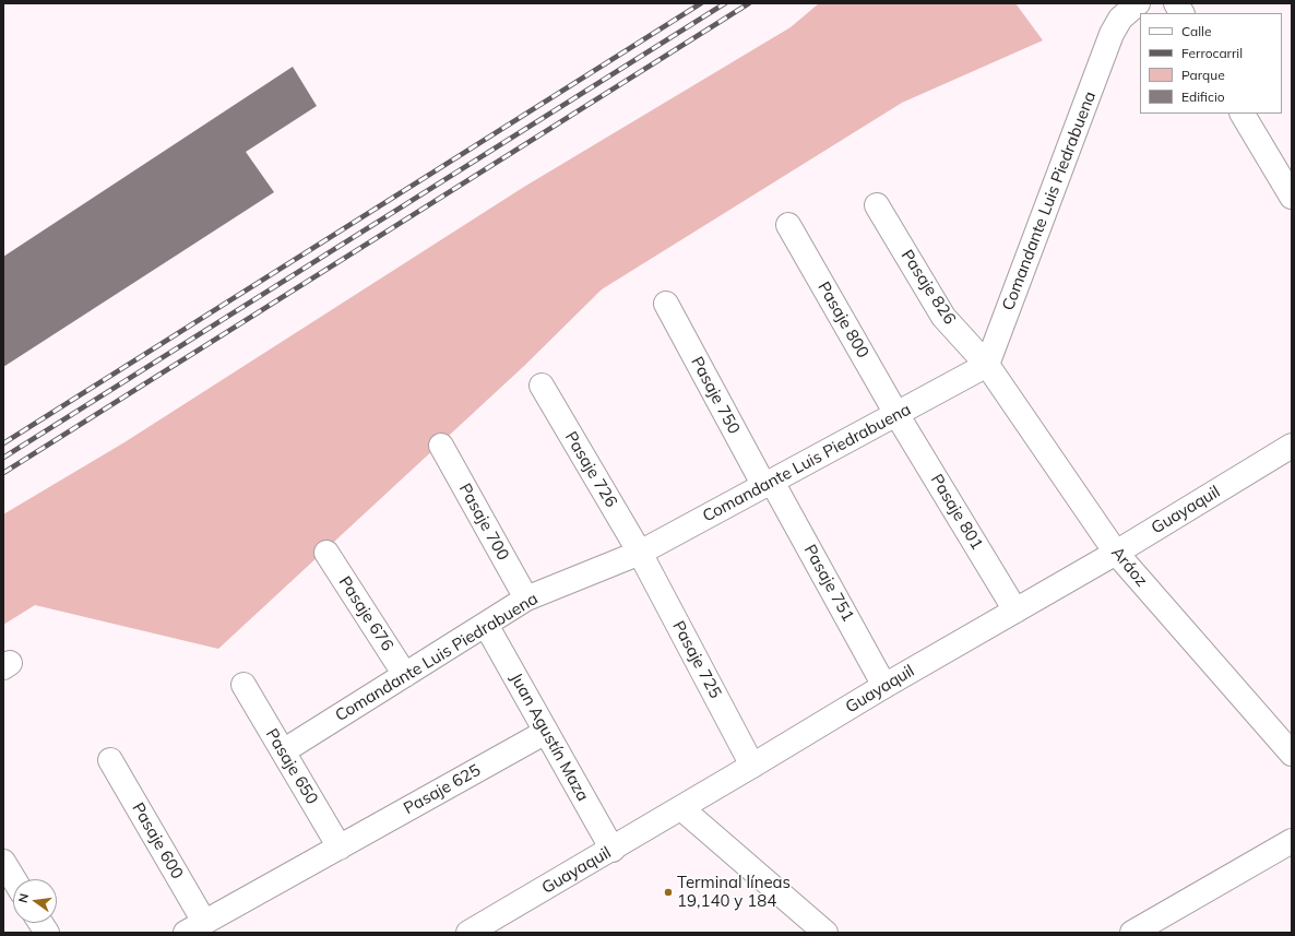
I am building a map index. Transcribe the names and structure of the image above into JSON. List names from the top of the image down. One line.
{"streets":{"street":["Comandante Luis Piedrabuena","Pasaje 826","Pasaje 800","Pasaje 750","Pasaje 726","Guayaquil","Pasaje 801","Pasaje 700","Aráoz","Pasaje 751","Pasaje 676","Pasaje 725","Juan Agustín Maza","Pasaje 650","Pasaje 625","Pasaje 600"]},"crossings":[["Comandante Luis Piedrabuena","Pasaje 826"],["Comandante Luis Piedrabuena","Pasaje 800"],["Comandante Luis Piedrabuena","Pasaje 750"],["Comandante Luis Piedrabuena","Pasaje 726"],["Comandante Luis Piedrabuena","Pasaje 801"],["Comandante Luis Piedrabuena","Pasaje 700"],["Comandante Luis Piedrabuena","Aráoz"],["Comandante Luis Piedrabuena","Pasaje 751"],["Comandante Luis Piedrabuena","Pasaje 676"],["Comandante Luis Piedrabuena","Pasaje 725"],["Comandante Luis Piedrabuena","Juan Agustín Maza"],["Comandante Luis Piedrabuena","Pasaje 650"],["Pasaje 826","Aráoz"],["Pasaje 800","Pasaje 801"],["Pasaje 750","Pasaje 751"],["Pasaje 726","Pasaje 725"],["Guayaquil","Pasaje 801"],["Guayaquil","Aráoz"],["Guayaquil","Pasaje 751"],["Guayaquil","Pasaje 725"],["Guayaquil","Juan Agustín Maza"],["Juan Agustín Maza","Pasaje 625"],["Pasaje 650","Pasaje 625"]],"places":["Terminal líneas 19,140 y 184"],"legend":["Calle","Ferrocarril","Parque","Edificio"],"north":"left"}
